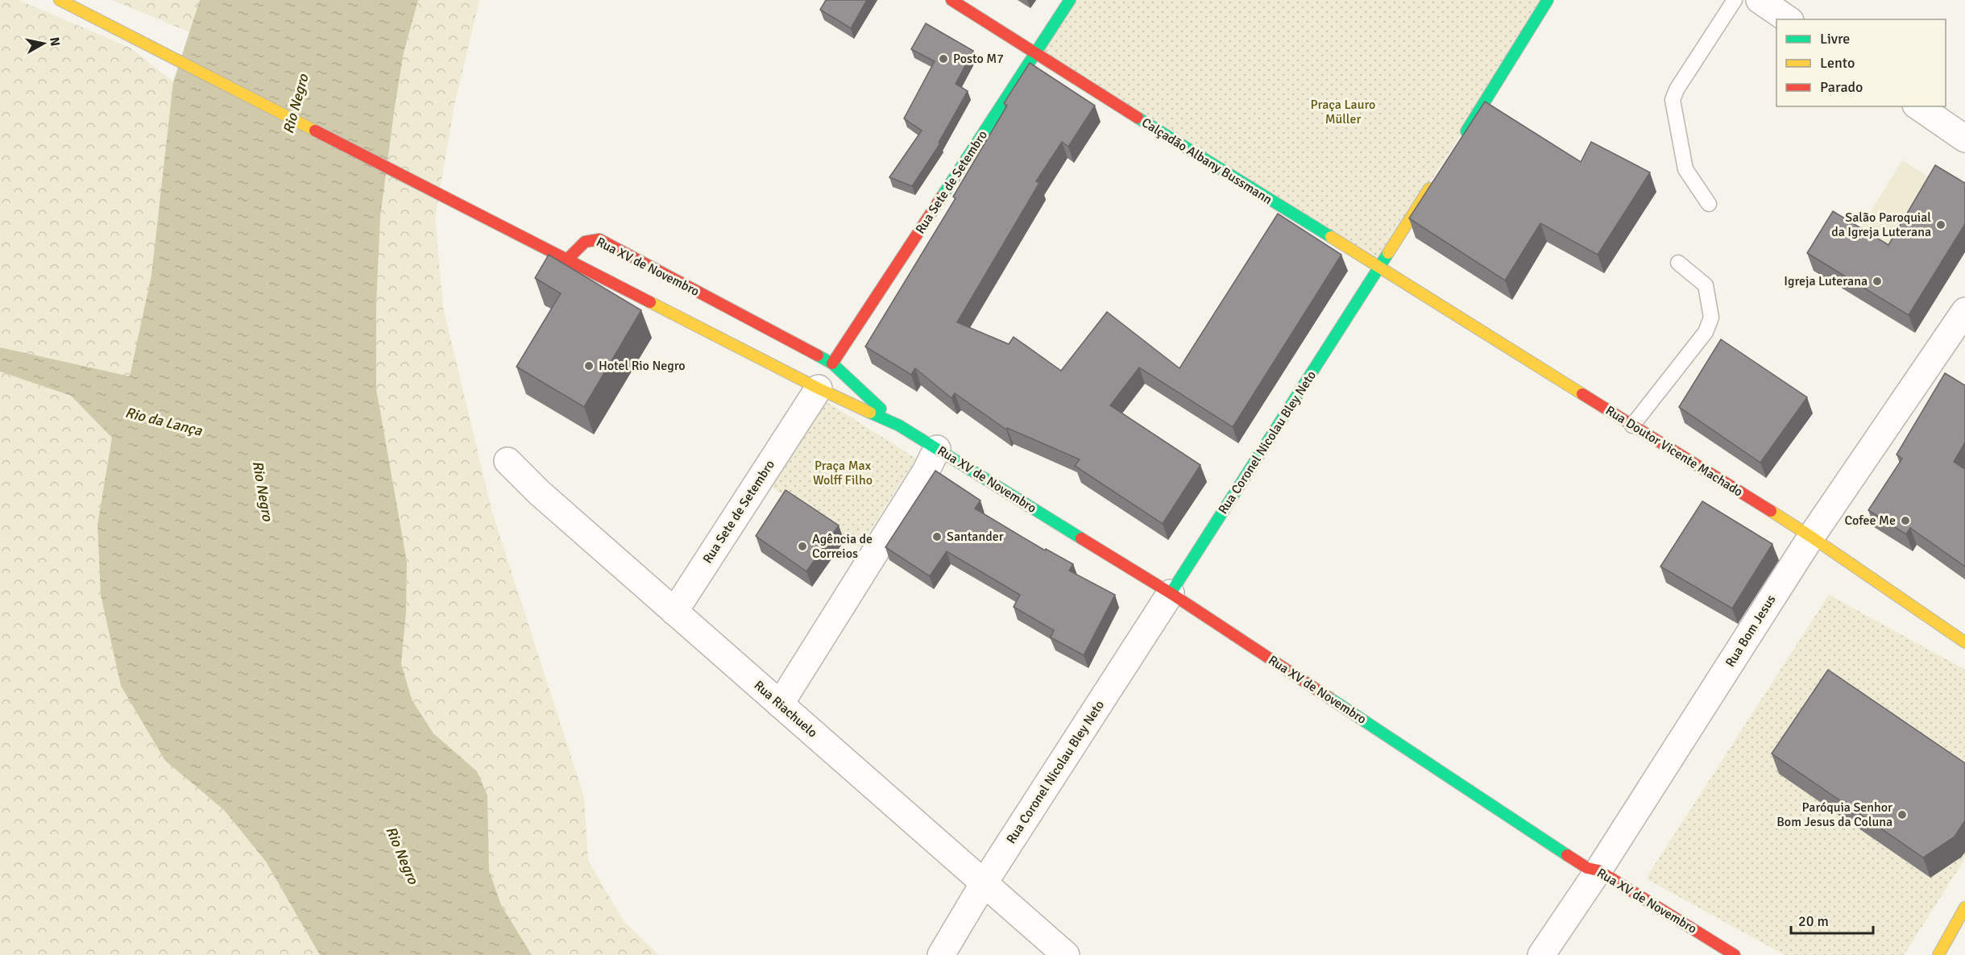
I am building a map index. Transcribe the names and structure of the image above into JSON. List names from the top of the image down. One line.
{"streets":{"main road":["Calçadão Albany Bussmann","Rua Sete de Setembro","Rua XV de Novembro","Rua Coronel Nicolau Bley Neto","Rua Doutor Vicente Machado"],"street":["Rua Bom Jesus","Rua Riachuelo"]},"crossings":[["Calçadão Albany Bussmann","Rua Sete de Setembro"],["Calçadão Albany Bussmann","Rua Coronel Nicolau Bley Neto"],["Calçadão Albany Bussmann","Rua Doutor Vicente Machado"],["Rua Sete de Setembro","Rua XV de Novembro"],["Rua Sete de Setembro","Rua Riachuelo"],["Rua XV de Novembro","Rua Coronel Nicolau Bley Neto"],["Rua XV de Novembro","Rua Bom Jesus"],["Rua Coronel Nicolau Bley Neto","Rua Doutor Vicente Machado"],["Rua Coronel Nicolau Bley Neto","Rua Riachuelo"],["Rua Doutor Vicente Machado","Rua Bom Jesus"]],"water":["Rio Negro","Rio da Lança"],"parks":["Praça Lauro Müller","Praça Max Wolff Filho"],"places":["Posto M7","Salão Paroquial da Igreja Luterana","Igreja Luterana","Hotel Rio Negro","Cofee Me","Santander","Agência de Correios","Paróquia Senhor Bom Jesus da Coluna"],"legend":["Livre","Lento","Parado"],"scale_bar":"20 m","north":"right"}
